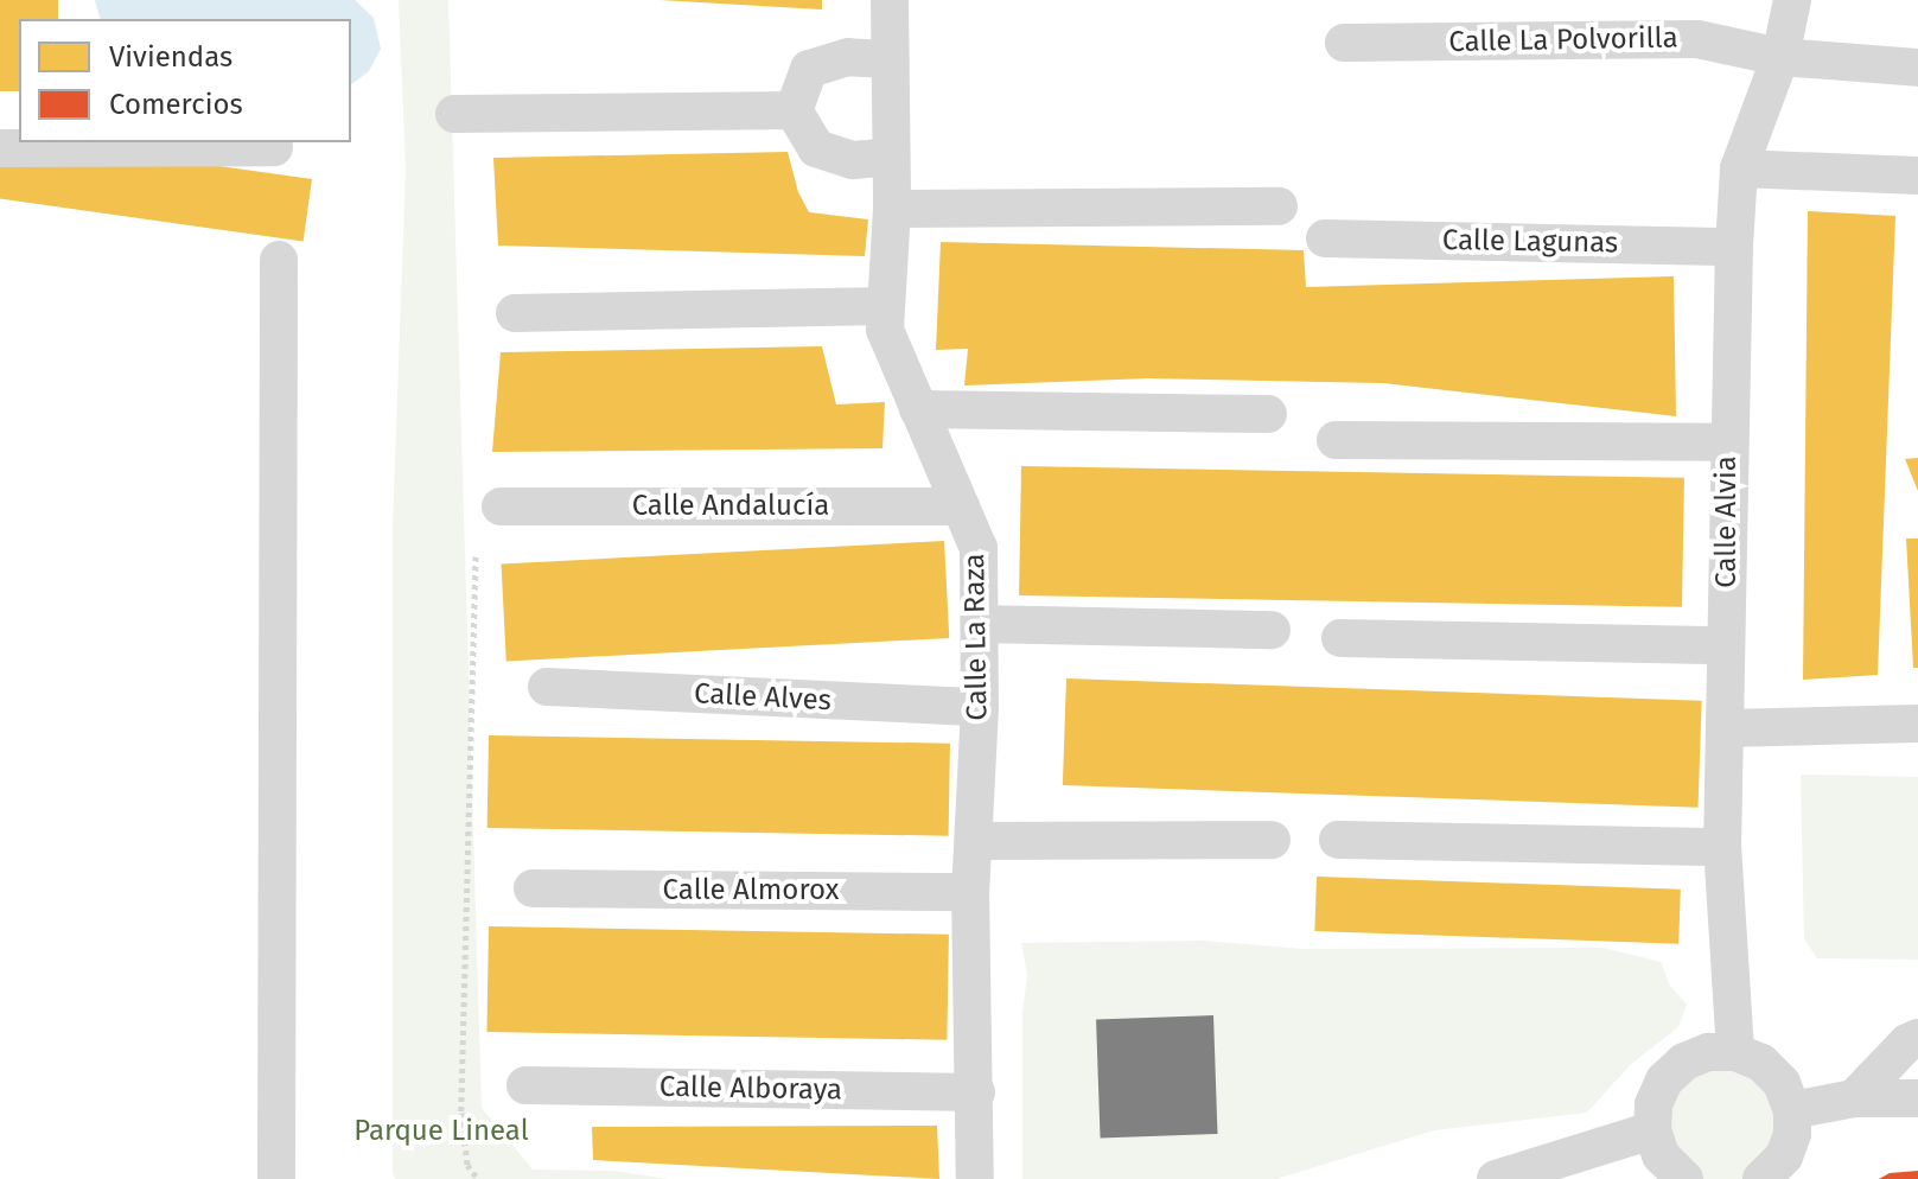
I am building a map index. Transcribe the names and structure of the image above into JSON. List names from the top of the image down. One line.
{"streets":{"street":["Calle La Polvorilla","Calle Lagunas","Calle Andalucía","Calle Alvia","Calle La Raza","Calle Alves","Calle Almorox","Calle Alboraya"]},"crossings":[["Calle La Polvorilla","Calle Alvia"],["Calle Lagunas","Calle Alvia"],["Calle Andalucía","Calle La Raza"],["Calle La Raza","Calle Alves"],["Calle La Raza","Calle Almorox"],["Calle La Raza","Calle Alboraya"]],"parks":["Parque Lineal"],"legend":["Viviendas","Comercios"]}
